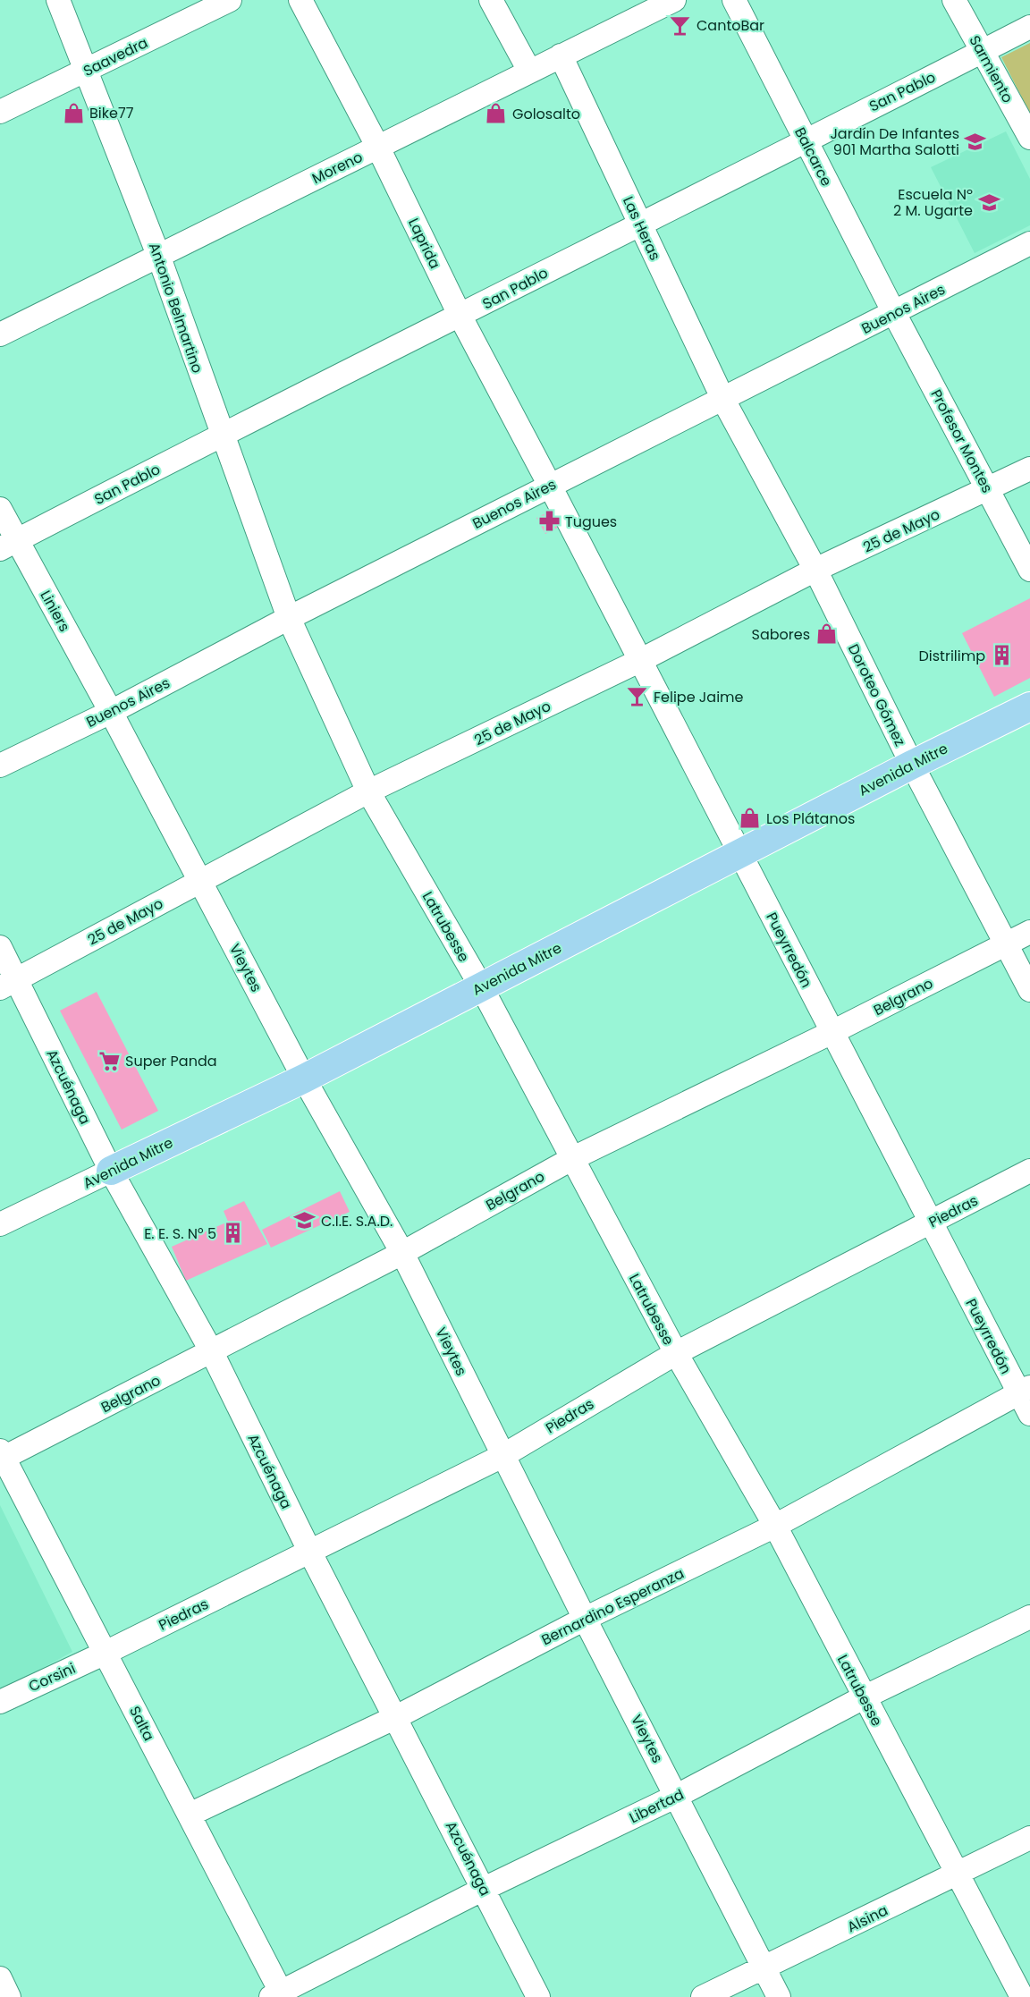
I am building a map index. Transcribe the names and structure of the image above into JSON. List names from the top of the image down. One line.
{"streets":{"main road":["Avenida Mitre"],"street":["Saavedra","Sarmiento","San Pablo","Balcarce","Moreno","Las Heras","Laprida","Antonio Belmartino","Buenos Aires","Profesor Montes","25 de Mayo","Liniers","Doroteo Gómez","Latrubesse","Pueyrredón","Vieytes","Belgrano","Azcuénaga","Piedras","Bernardino Esperanza","Corsini","Salta","Libertad","Alsina"]},"crossings":[["Saavedra","Antonio Belmartino"],["Sarmiento","San Pablo"],["San Pablo","Balcarce"],["San Pablo","Las Heras"],["San Pablo","Laprida"],["San Pablo","Antonio Belmartino"],["San Pablo","Liniers"],["Balcarce","Buenos Aires"],["Balcarce","Profesor Montes"],["Moreno","Las Heras"],["Moreno","Laprida"],["Moreno","Antonio Belmartino"],["Las Heras","Buenos Aires"],["Las Heras","Doroteo Gómez"],["Laprida","Buenos Aires"],["Laprida","Pueyrredón"],["Antonio Belmartino","Buenos Aires"],["Antonio Belmartino","Latrubesse"],["Buenos Aires","Profesor Montes"],["Buenos Aires","Liniers"],["Buenos Aires","Doroteo Gómez"],["Buenos Aires","Latrubesse"],["Buenos Aires","Pueyrredón"],["Buenos Aires","Vieytes"],["Profesor Montes","25 de Mayo"],["25 de Mayo","Doroteo Gómez"],["25 de Mayo","Latrubesse"],["25 de Mayo","Pueyrredón"],["25 de Mayo","Vieytes"],["25 de Mayo","Azcuénaga"],["Liniers","Vieytes"],["Doroteo Gómez","Avenida Mitre"],["Doroteo Gómez","Belgrano"],["Avenida Mitre","Latrubesse"],["Avenida Mitre","Pueyrredón"],["Avenida Mitre","Vieytes"],["Avenida Mitre","Azcuénaga"],["Latrubesse","Belgrano"],["Latrubesse","Piedras"],["Latrubesse","Bernardino Esperanza"],["Latrubesse","Libertad"],["Latrubesse","Alsina"],["Pueyrredón","Belgrano"],["Pueyrredón","Piedras"],["Pueyrredón","Bernardino Esperanza"],["Vieytes","Belgrano"],["Vieytes","Piedras"],["Vieytes","Bernardino Esperanza"],["Vieytes","Libertad"],["Vieytes","Alsina"],["Belgrano","Azcuénaga"],["Belgrano","Salta"],["Azcuénaga","Piedras"],["Azcuénaga","Bernardino Esperanza"],["Azcuénaga","Libertad"],["Piedras","Corsini"],["Piedras","Salta"],["Bernardino Esperanza","Salta"],["Corsini","Salta"],["Salta","Libertad"]],"places":{"bar":["CantoBar","Felipe Jaime"],"shop":["Bike77","Golosalto","Sabores","Los Plátanos"],"school or university":["Jardín De Infantes 901 Martha Salotti","Escuela Nº 2 M. Ugarte","C.I.E. S.A.D."],"pharmacy":["Tugues"],"building":["Distrilimp","E. E. S. N° 5"],"supermarket":["Super Panda"]}}
